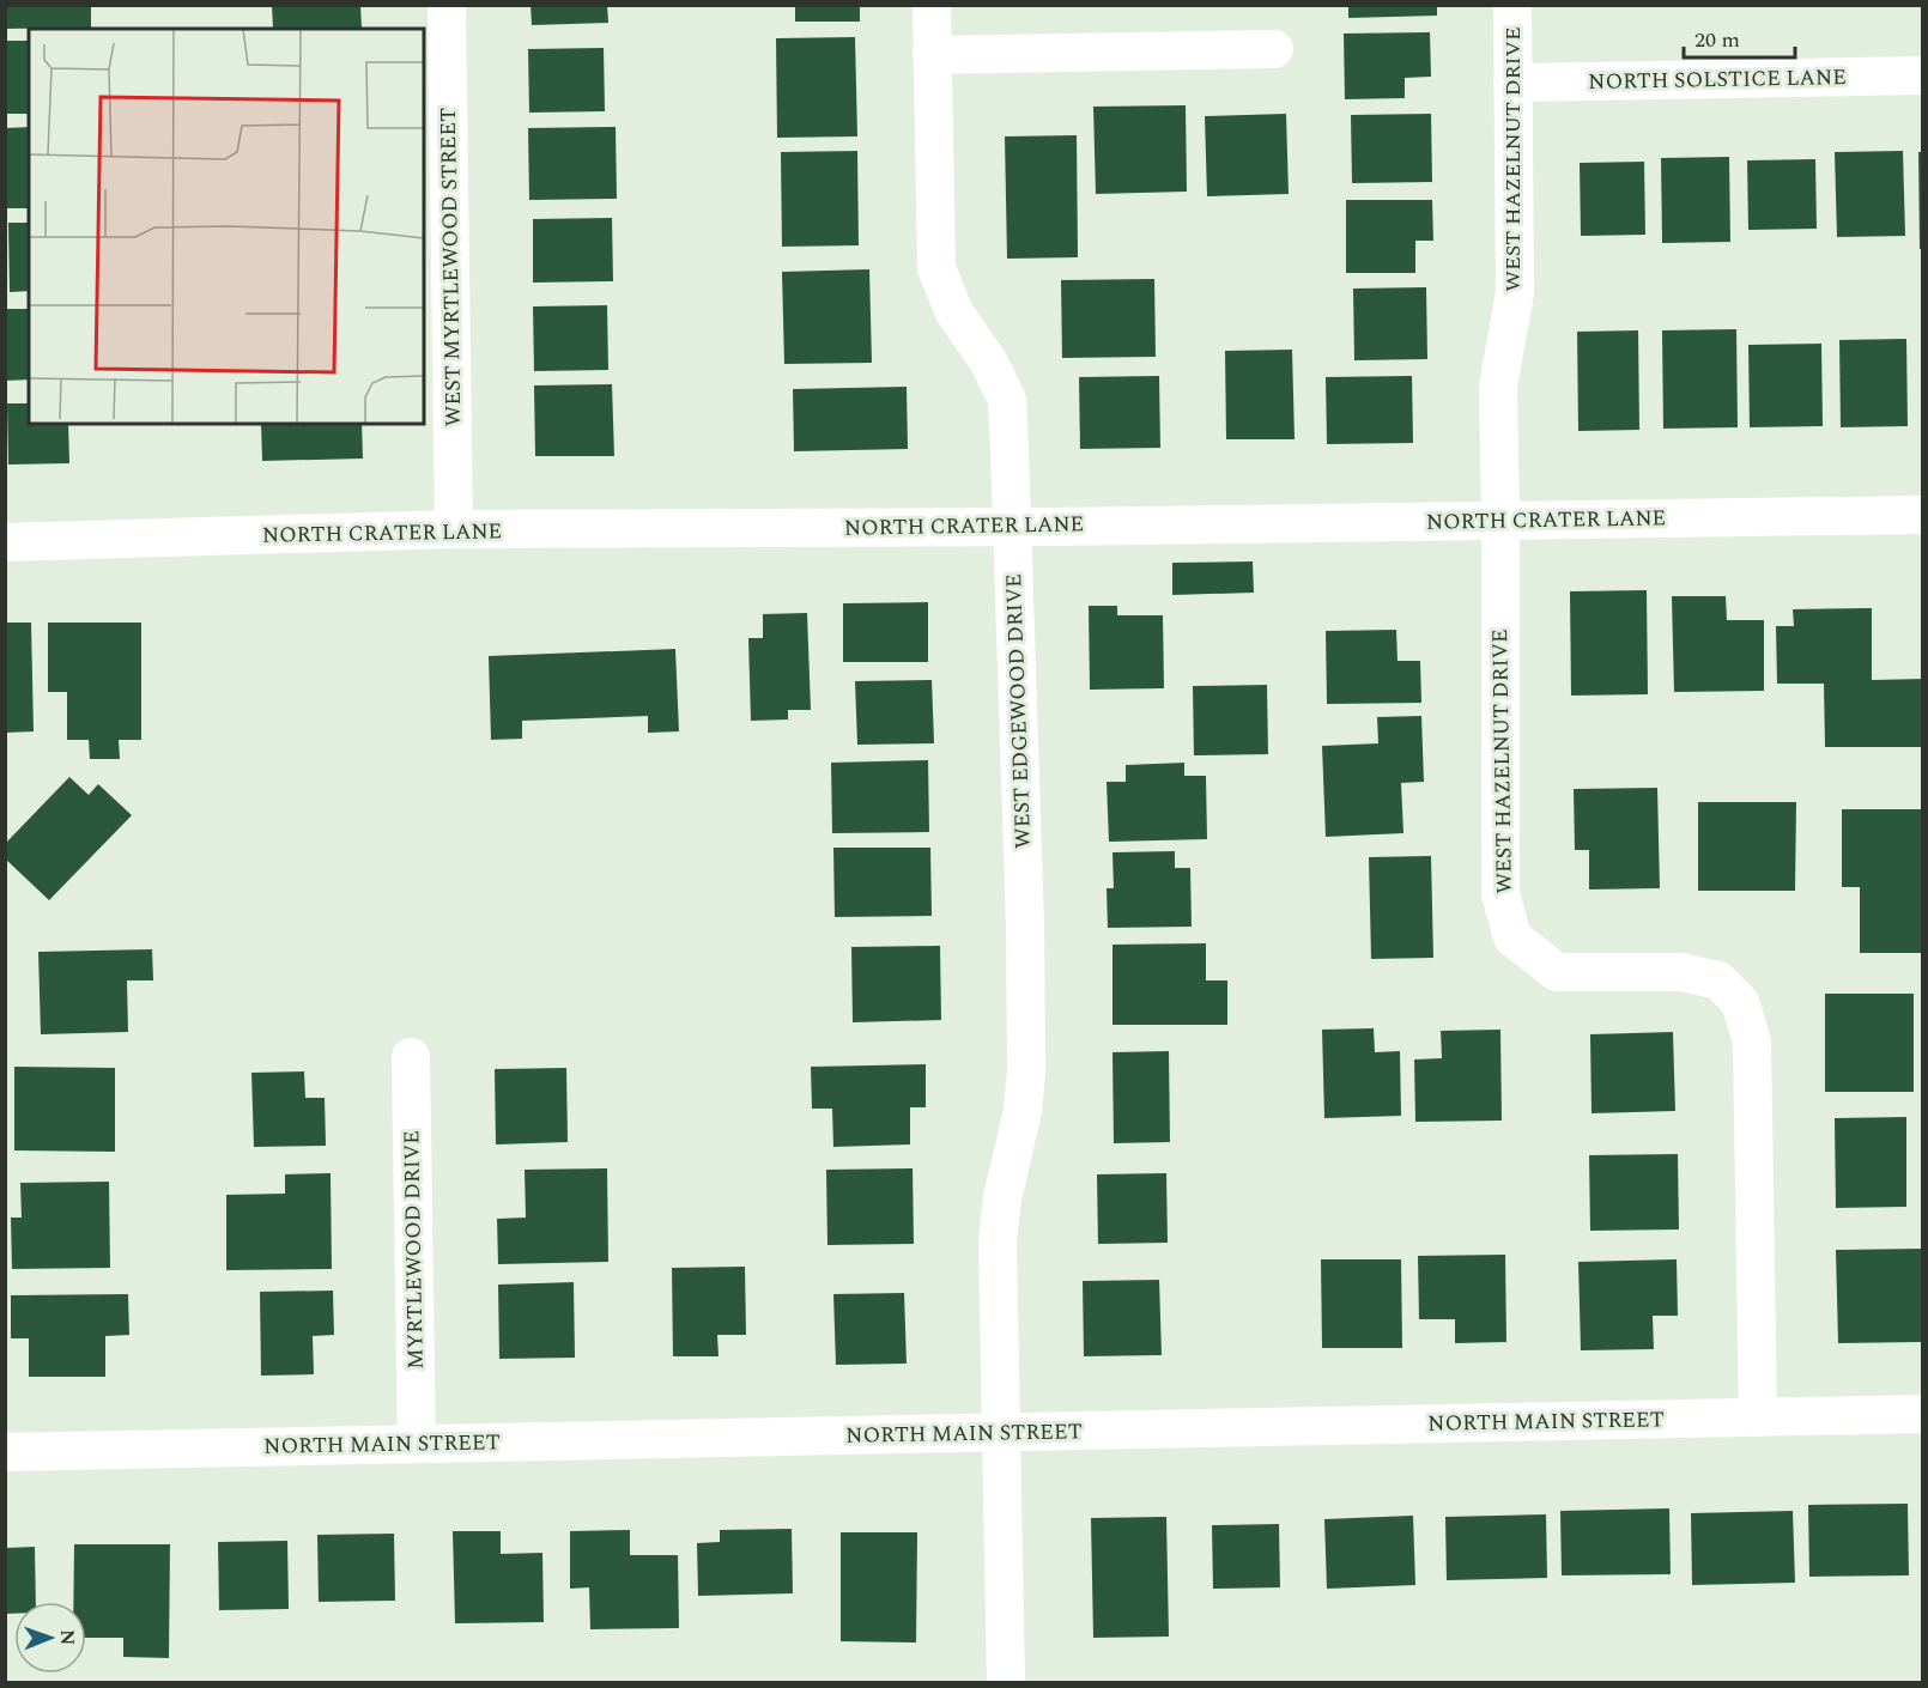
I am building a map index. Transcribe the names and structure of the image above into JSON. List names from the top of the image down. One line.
{"streets":{"street":["NORTH SOLSTICE LANE","WEST HAZELNUT DRIVE","WEST MYRTLEWOOD STREET","NORTH CRATER LANE","WEST EDGEWOOD DRIVE","MYRTLEWOOD DRIVE","NORTH MAIN STREET"]},"crossings":[["NORTH SOLSTICE LANE","WEST HAZELNUT DRIVE"],["WEST HAZELNUT DRIVE","NORTH CRATER LANE"],["WEST HAZELNUT DRIVE","NORTH MAIN STREET"],["WEST MYRTLEWOOD STREET","NORTH CRATER LANE"],["NORTH CRATER LANE","WEST EDGEWOOD DRIVE"],["WEST EDGEWOOD DRIVE","NORTH MAIN STREET"],["MYRTLEWOOD DRIVE","NORTH MAIN STREET"]],"scale_bar":"20 m","north":"right"}
